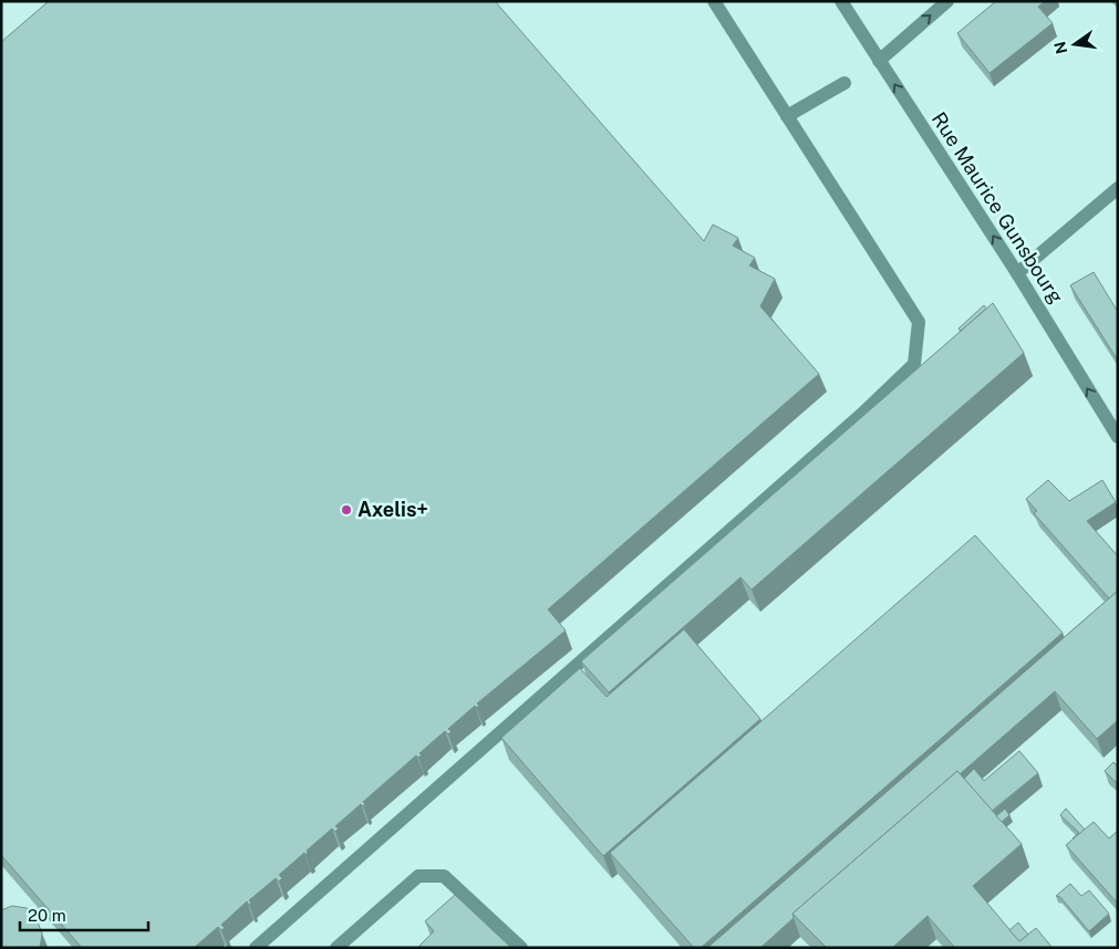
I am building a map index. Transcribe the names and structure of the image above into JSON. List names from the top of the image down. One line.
{"streets":{"street":["Rue Maurice Gunsbourg"]},"one_way":["Rue Maurice Gunsbourg"],"places":["Axelis+"],"scale_bar":"20 m","north":"left"}
